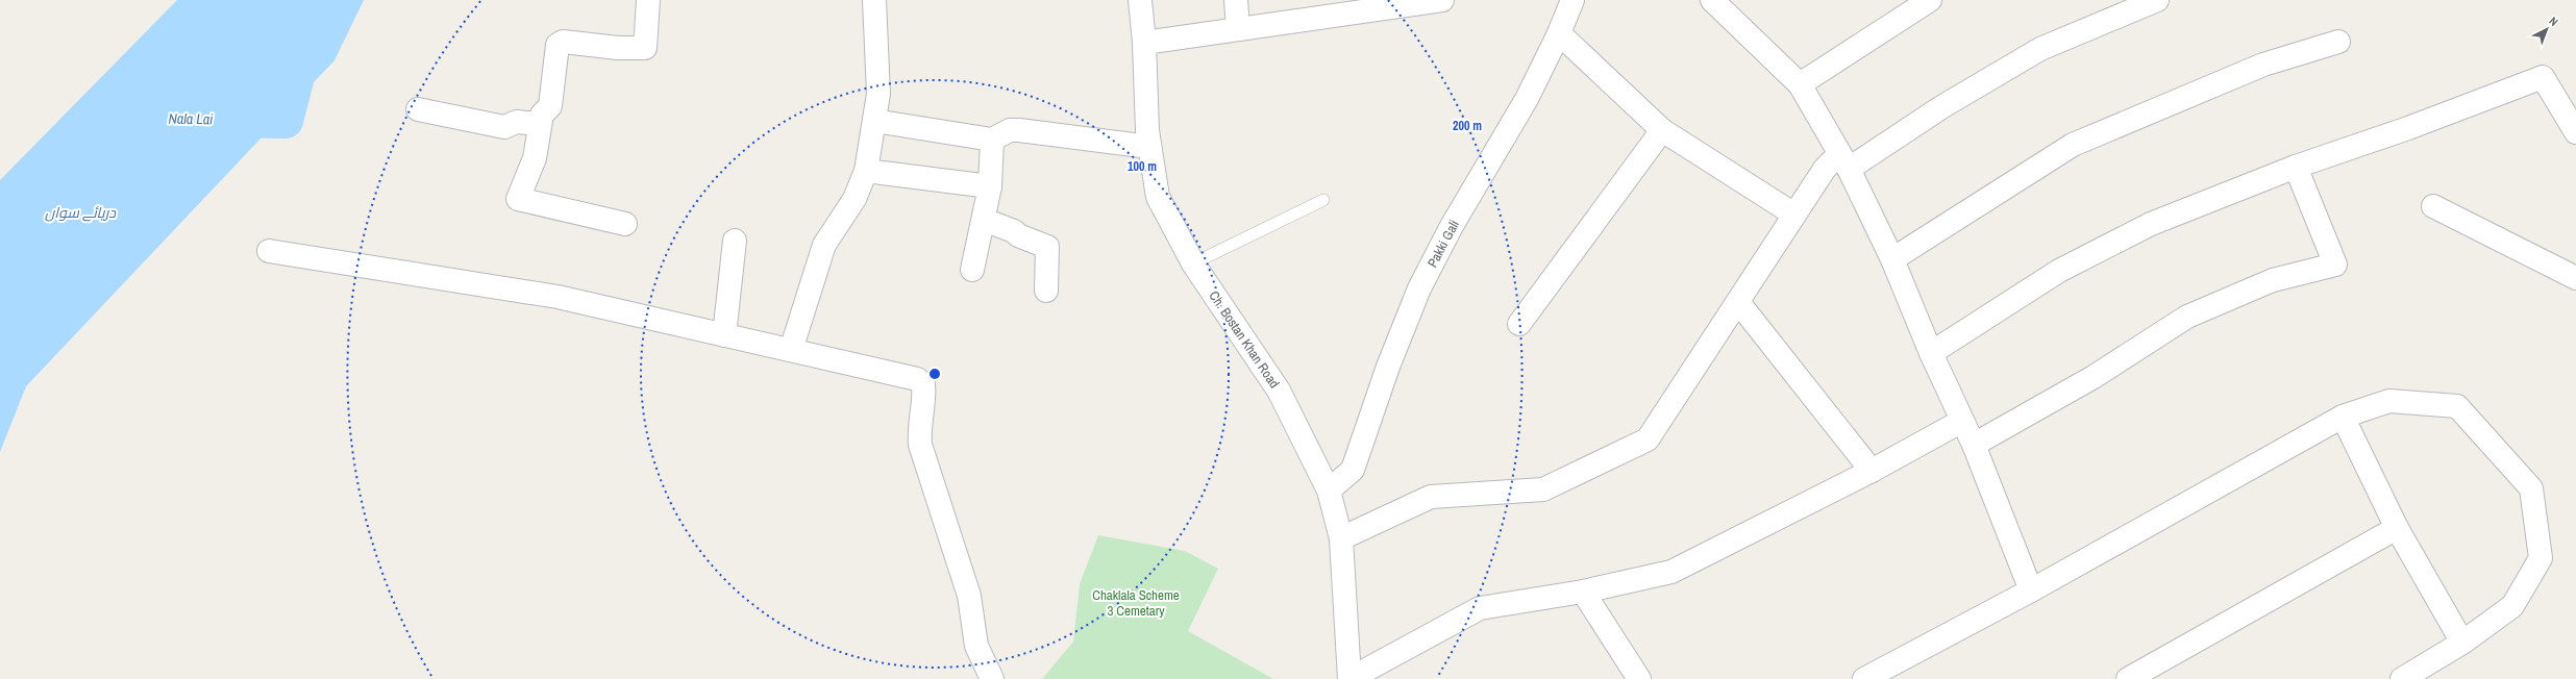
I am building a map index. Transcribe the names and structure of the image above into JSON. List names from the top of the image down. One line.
{"streets":{"street":["Pakki Gali","Ch. Bostan Khan Road"]},"crossings":[["Pakki Gali","Ch. Bostan Khan Road"]],"water":["Nala Lai","دریائے سواں"],"parks":["Chaklala Scheme 3 Cemetary"],"north":"top right","rings":["200 m","100 m"]}
